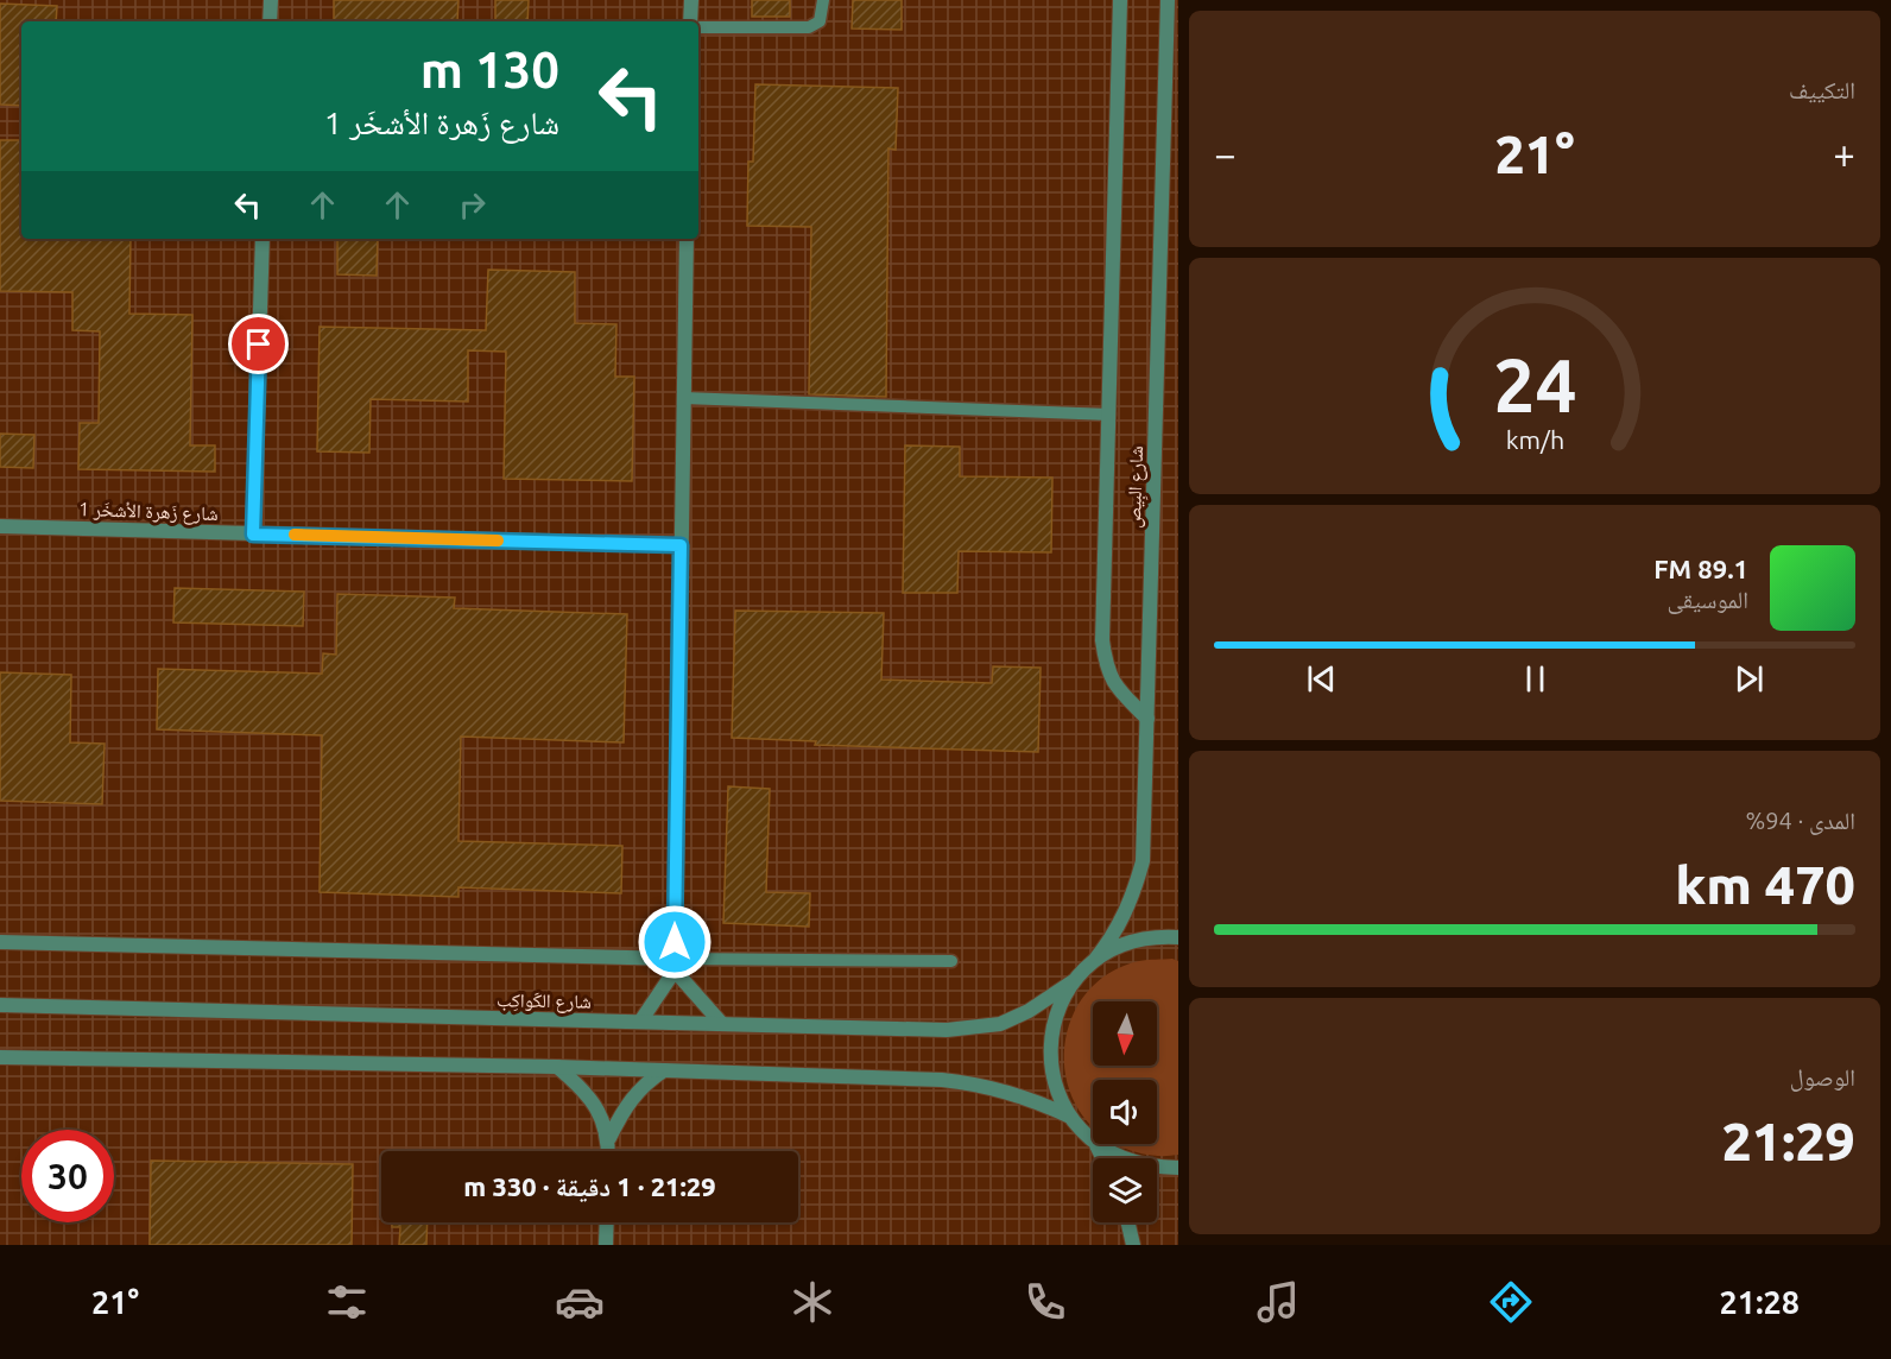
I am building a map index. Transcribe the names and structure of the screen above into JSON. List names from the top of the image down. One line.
{"streets":{"street":["شارع البِيص","شارع زَهرة الأشخَر 1","شارع الكَواكِب"]},"north":"bottom","page":{"tile":["التكييف",["المدى · 94%","470 km"],["الوصول","21:29"]],"turn":["130 m","شارع زَهرة الأشخَر 1"],"heat":["−","21°","+"],"song":["89.1 FM","الموسيقى"],"limit":"30","trip":"21:29 · 1 دقيقة · 330 m","tabs":["21:28","21°"],"gauge":["24","km/h"]}}
